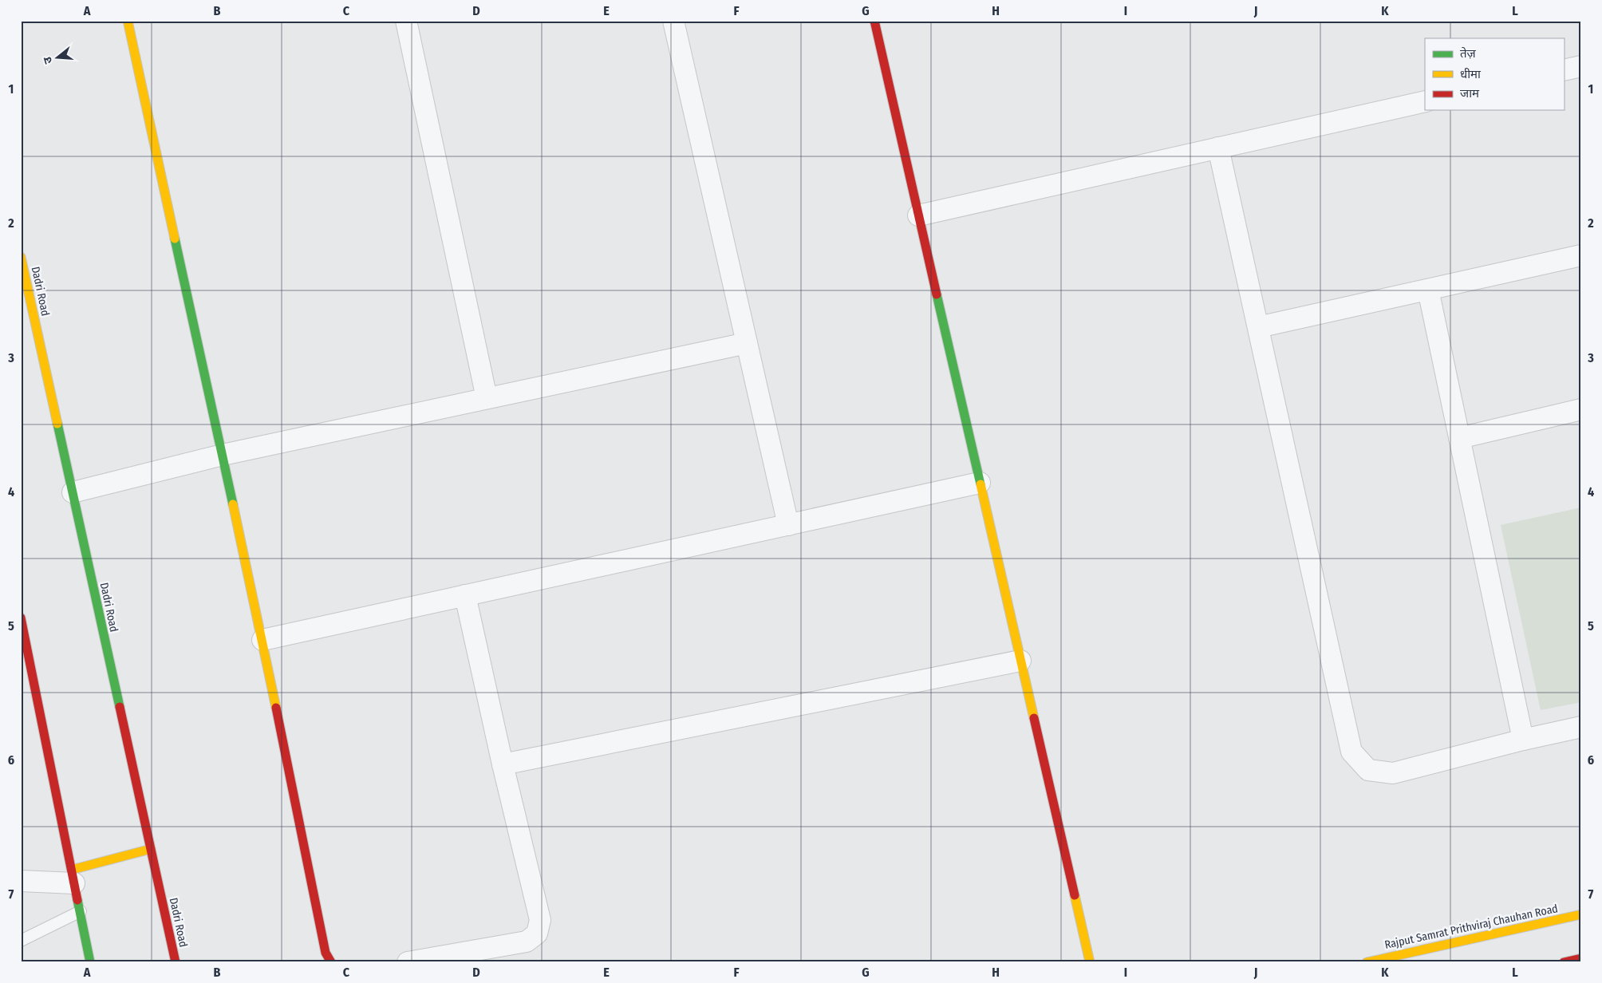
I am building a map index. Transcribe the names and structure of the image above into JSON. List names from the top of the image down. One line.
{"streets":{"street":["Dadri Road","Rajput Samrat Prithviraj Chauhan Road"]},"legend":["तेज़","धीमा","जाम"],"north":"left","grid":{"columns":["A","B","C","D","E","F","G","H","I","J","K","L"],"rows":["1","2","3","4","5","6","7"]}}
